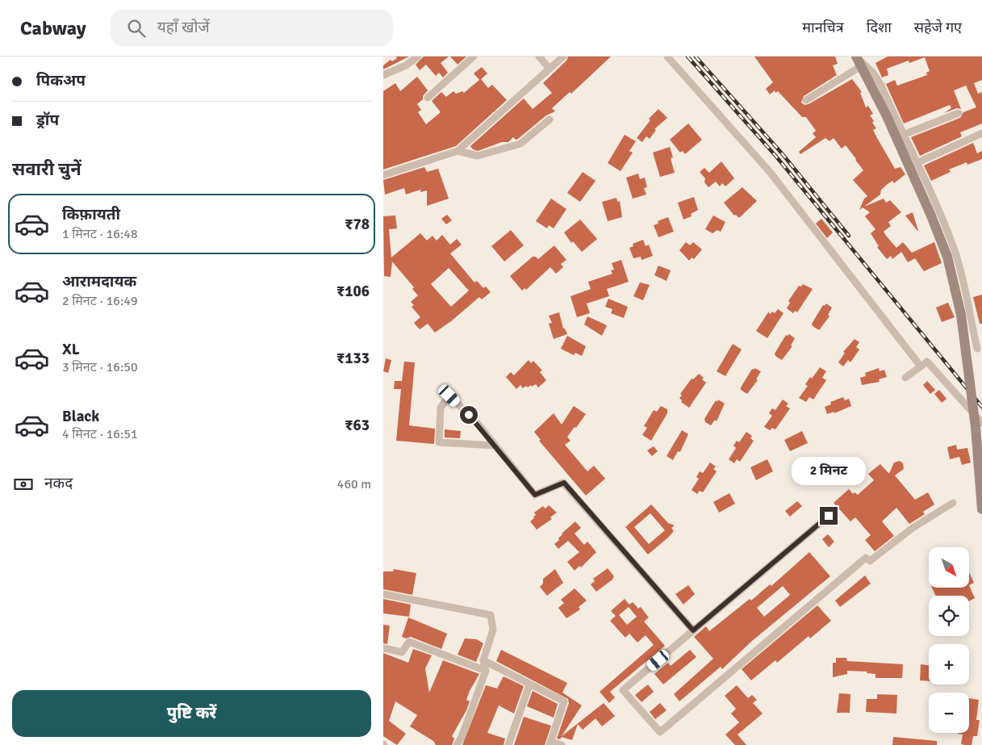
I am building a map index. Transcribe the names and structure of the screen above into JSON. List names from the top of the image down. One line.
{"north":"bottom right","page":{"header":"Cabway","search":"यहाँ खोजें","nav":["मानचित्र","दिशा","सहेजे गए"],"banner":["पिकअप","ड्रॉप"],"heading":"सवारी चुनें","list":[{"name":"किफ़ायती","note":"1 मिनट · 16:48","value":"₹78"},{"name":"आरामदायक","note":"2 मिनट · 16:49","value":"₹106"},{"name":"XL","note":"3 मिनट · 16:50","value":"₹133"},{"name":"Black","note":"4 मिनट · 16:51","value":"₹63"}],"bubble":"2 मिनट","pay":["नकद","460 m"],"map_buttons":["+","−"],"buttons":"पुष्टि करें"}}
